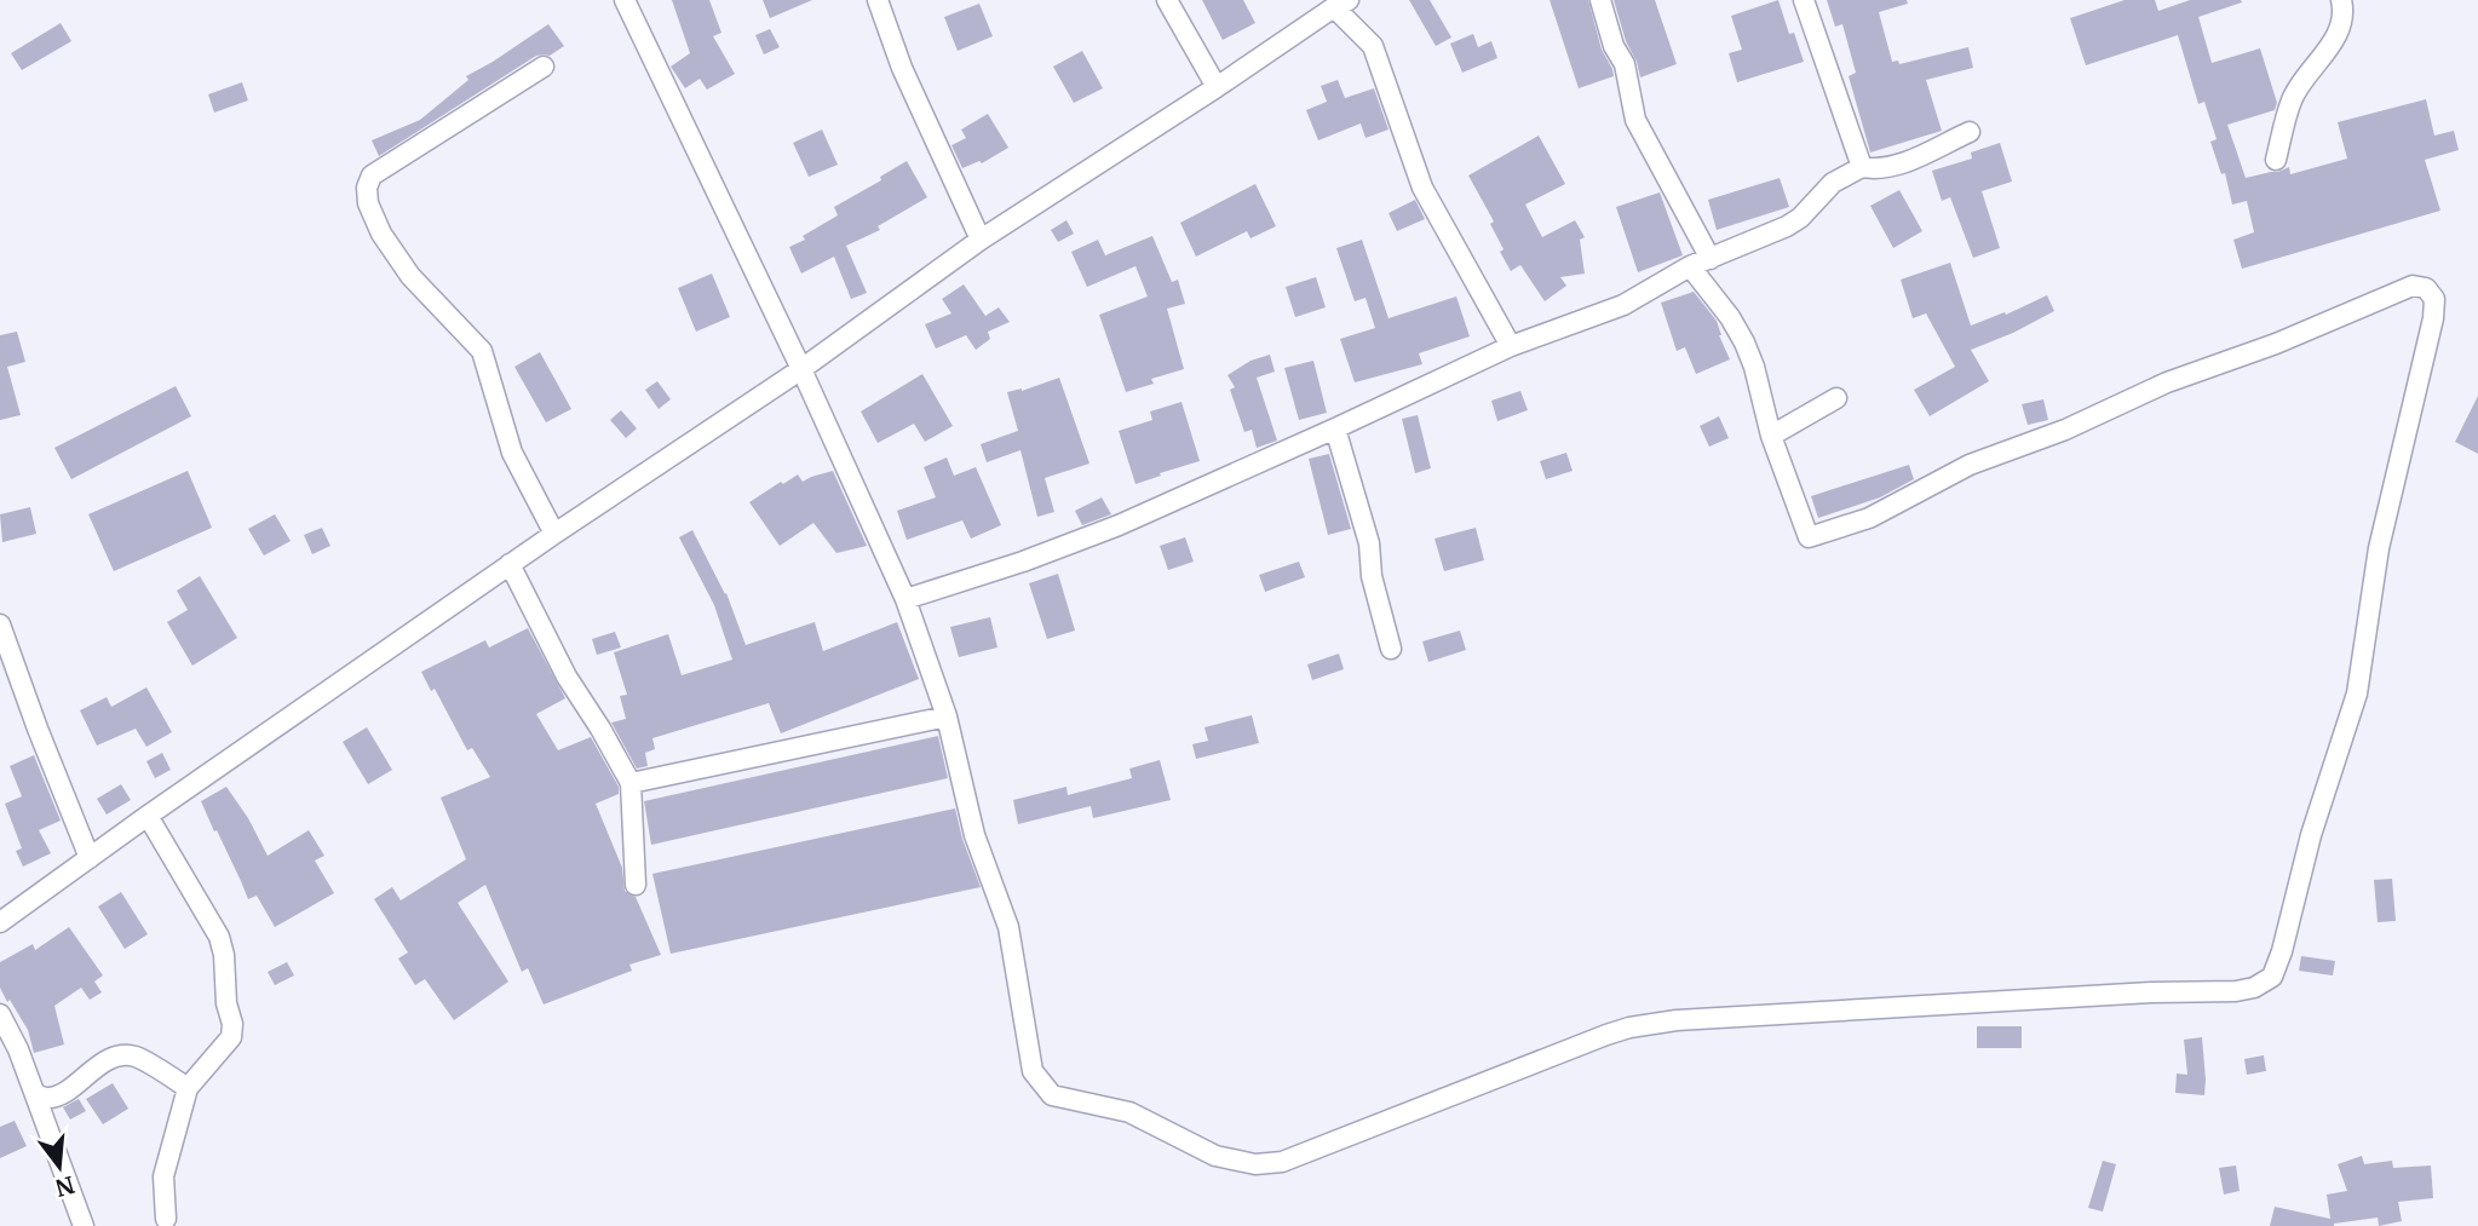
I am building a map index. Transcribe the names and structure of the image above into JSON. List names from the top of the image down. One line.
{"north":"bottom"}
